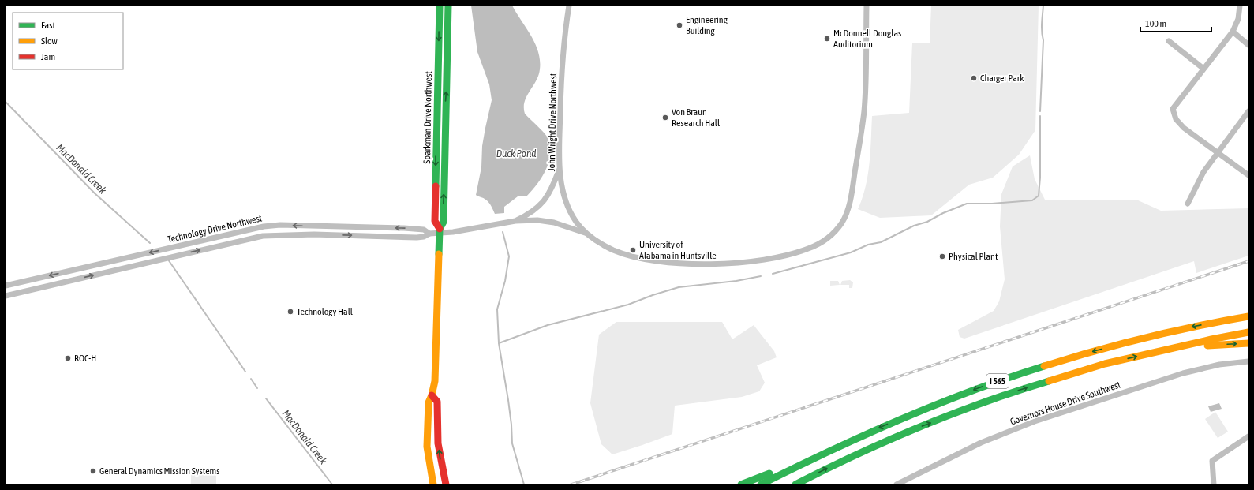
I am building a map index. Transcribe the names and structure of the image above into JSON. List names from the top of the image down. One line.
{"streets":{"main road":["Sparkman Drive Northwest","I 565"],"street":["John Wright Drive Northwest","Technology Drive Northwest","Governors House Drive Southwest"]},"crossings":[["Sparkman Drive Northwest","Technology Drive Northwest"],["John Wright Drive Northwest","Technology Drive Northwest"]],"water":["Duck Pond","MacDonald Creek"],"places":["Engineering Building","McDonnell Douglas Auditorium","Charger Park","Von Braun Research Hall","University of Alabama in Huntsville","Physical Plant","Technology Hall","ROC-H","General Dynamics Mission Systems"],"legend":["Fast","Slow","Jam"],"scale_bar":"100 m"}
